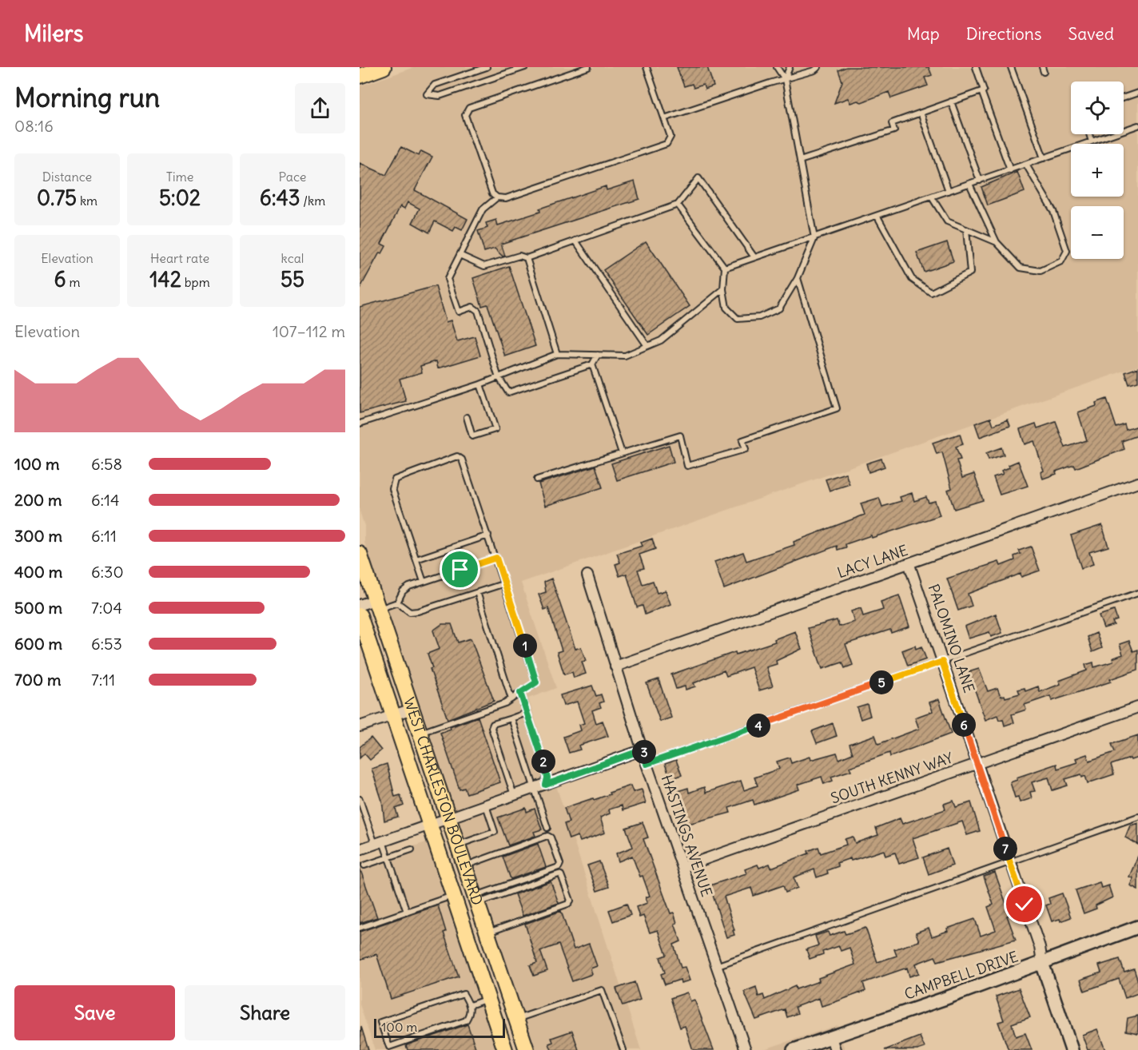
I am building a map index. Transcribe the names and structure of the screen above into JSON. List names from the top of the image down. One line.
{"streets":{"main road":["WEST CHARLESTON BOULEVARD"],"street":["LACY LANE","PALOMINO LANE","SOUTH KENNY WAY","HASTINGS AVENUE","CAMPBELL DRIVE"]},"crossings":[["LACY LANE","PALOMINO LANE"],["LACY LANE","HASTINGS AVENUE"],["PALOMINO LANE","SOUTH KENNY WAY"],["PALOMINO LANE","CAMPBELL DRIVE"],["SOUTH KENNY WAY","HASTINGS AVENUE"]],"scale_bar":"100 m","page":{"header":"Milers","nav":["Map","Directions","Saved"],"heading":["Morning run","08:16"],"map_buttons":["+","−"],"stats":[["Distance","0.75 km"],["Time","5:02"],["Pace","6:43 /km"],["Elevation","6 m"],["Heart rate","142 bpm"],["kcal","55"]],"chart":["Elevation","107–112 m"],"list":[{"name":"100 m","note":"6:58"},{"name":"200 m","note":"6:14"},{"name":"300 m","note":"6:11"},{"name":"400 m","note":"6:30"},{"name":"500 m","note":"7:04"},{"name":"600 m","note":"6:53"},{"name":"700 m","note":"7:11"}],"pins":["1","5","6","4","3","2","7"],"buttons":["Save","Share"],"scale":"100 m"}}
